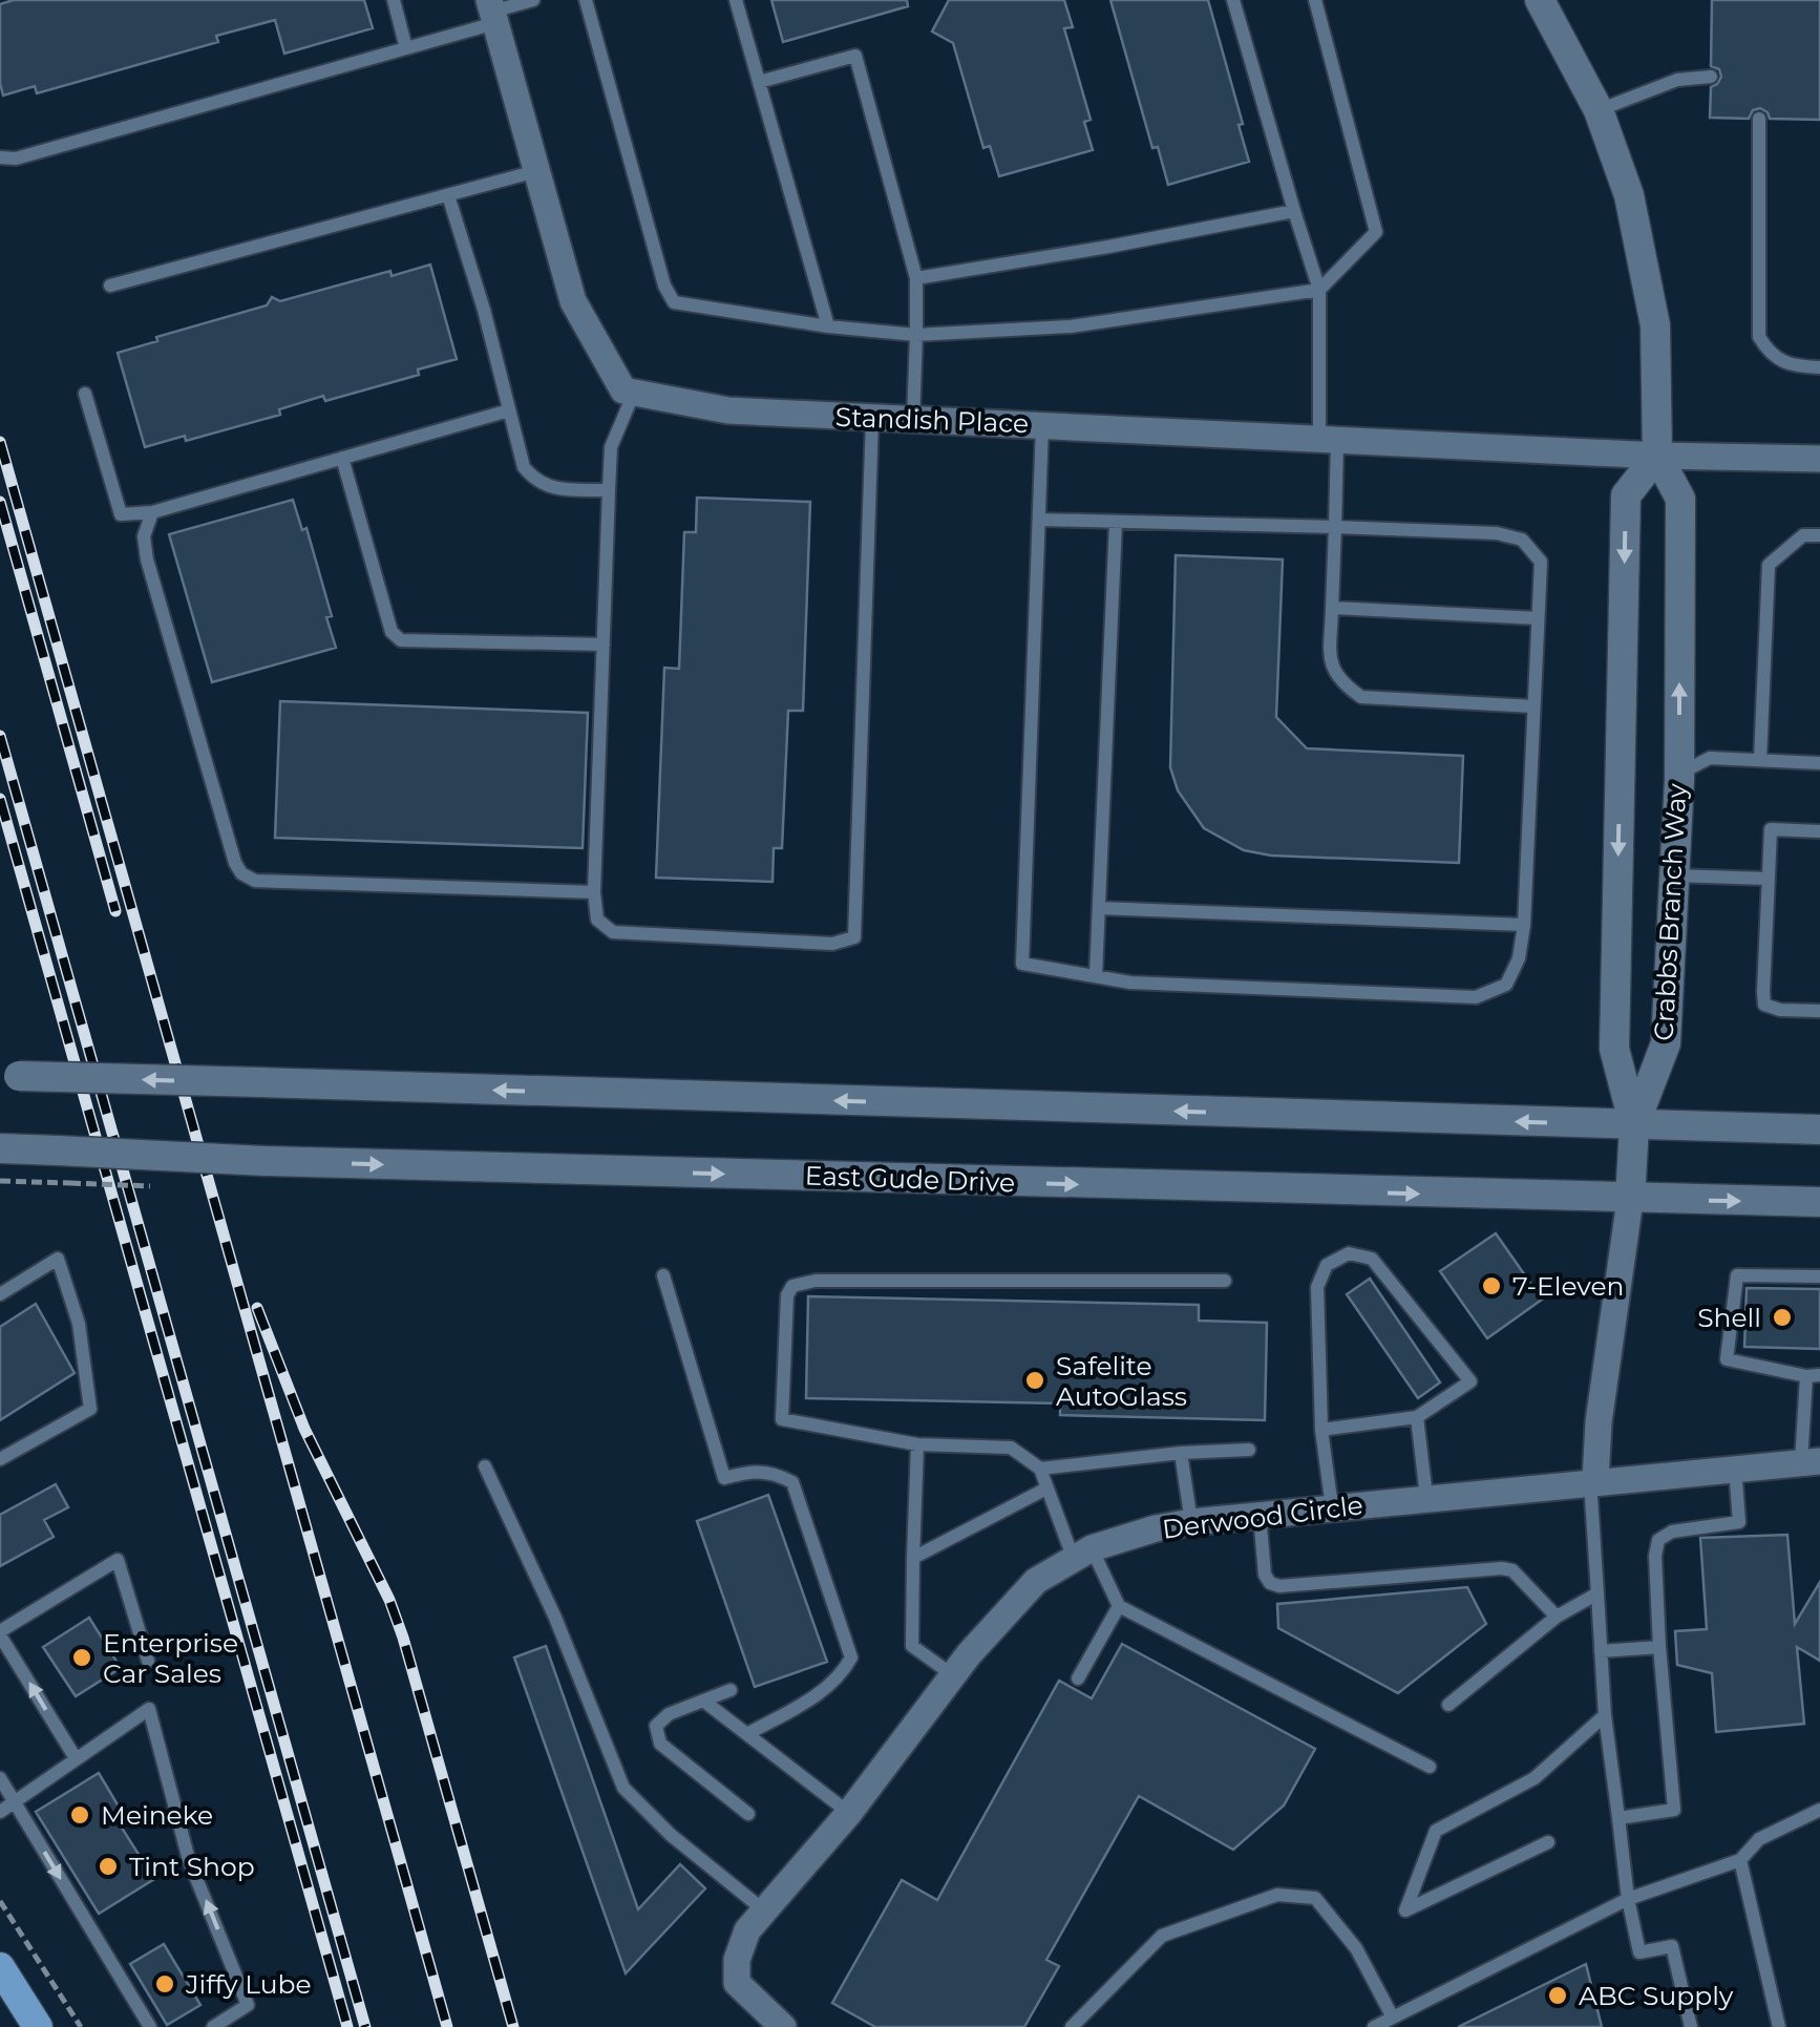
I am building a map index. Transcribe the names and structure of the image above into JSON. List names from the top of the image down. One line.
{"streets":{"main road":["Crabbs Branch Way","East Gude Drive"],"street":["Standish Place","Derwood Circle"]},"crossings":[["Standish Place","Crabbs Branch Way"]],"places":["7-Eleven","Shell","Safelite AutoGlass","Enterprise Car Sales","Meineke","Tint Shop","Jiffy Lube","ABC Supply"]}
